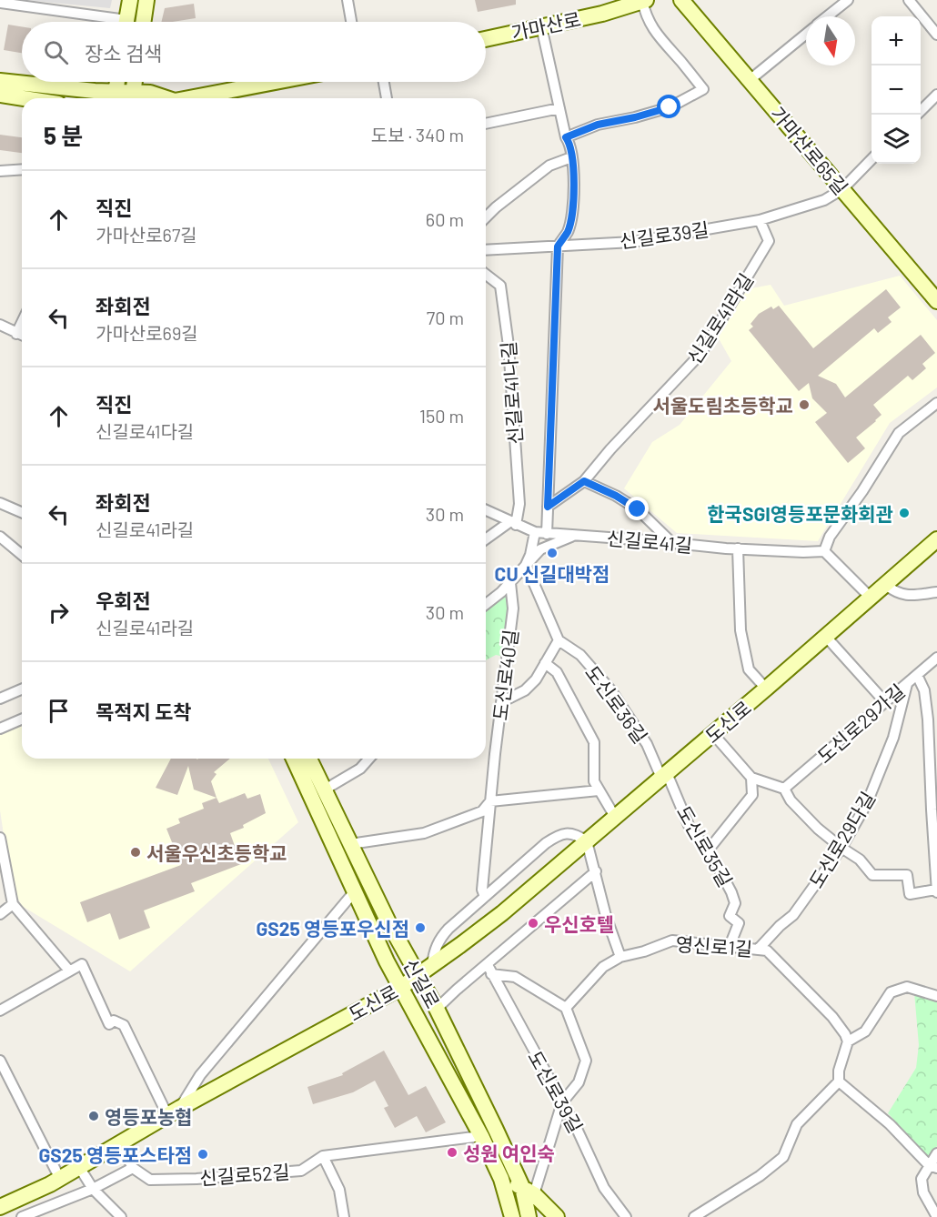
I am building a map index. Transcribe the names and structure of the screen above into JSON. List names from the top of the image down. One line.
{"streets":{"main road":["가마산로","가마산로65길","도신로","신길로"],"street":["신길로39길","신길로41라길","신길로41나길","신길로41길","도신로40길","도신로36길","도신로29가길","도신로29다길","도신로35길","영신로1길","도신로39길","신길로52길"]},"crossings":[["가마산로65길","신길로39길"],["신길로39길","신길로41라길"],["신길로41나길","신길로41길"],["신길로41길","도신로"],["도신로36길","도신로"],["도신로36길","도신로35길"],["도신로","도신로35길"],["도신로","신길로"],["도신로29가길","도신로29다길"],["도신로29다길","영신로1길"],["도신로35길","영신로1길"],["신길로","신길로52길"]],"places":["서울도림초등학교","한국SGI영등포문화회관","CU 신길대박점","서울우신초등학교","우신호텔","GS25 영등포우신점","영등포농협","성원 여인숙","GS25 영등포스타점"],"north":"bottom","page":{"map_buttons":["+","−"],"search":"장소 검색","heading":["5 분","도보 · 340 m"],"list":[["직진","가마산로67길","60 m"],["좌회전","가마산로69길","70 m"],["직진","신길로41다길","150 m"],["좌회전","신길로41라길","30 m"],["우회전","신길로41라길","30 m"],"목적지 도착"]}}
